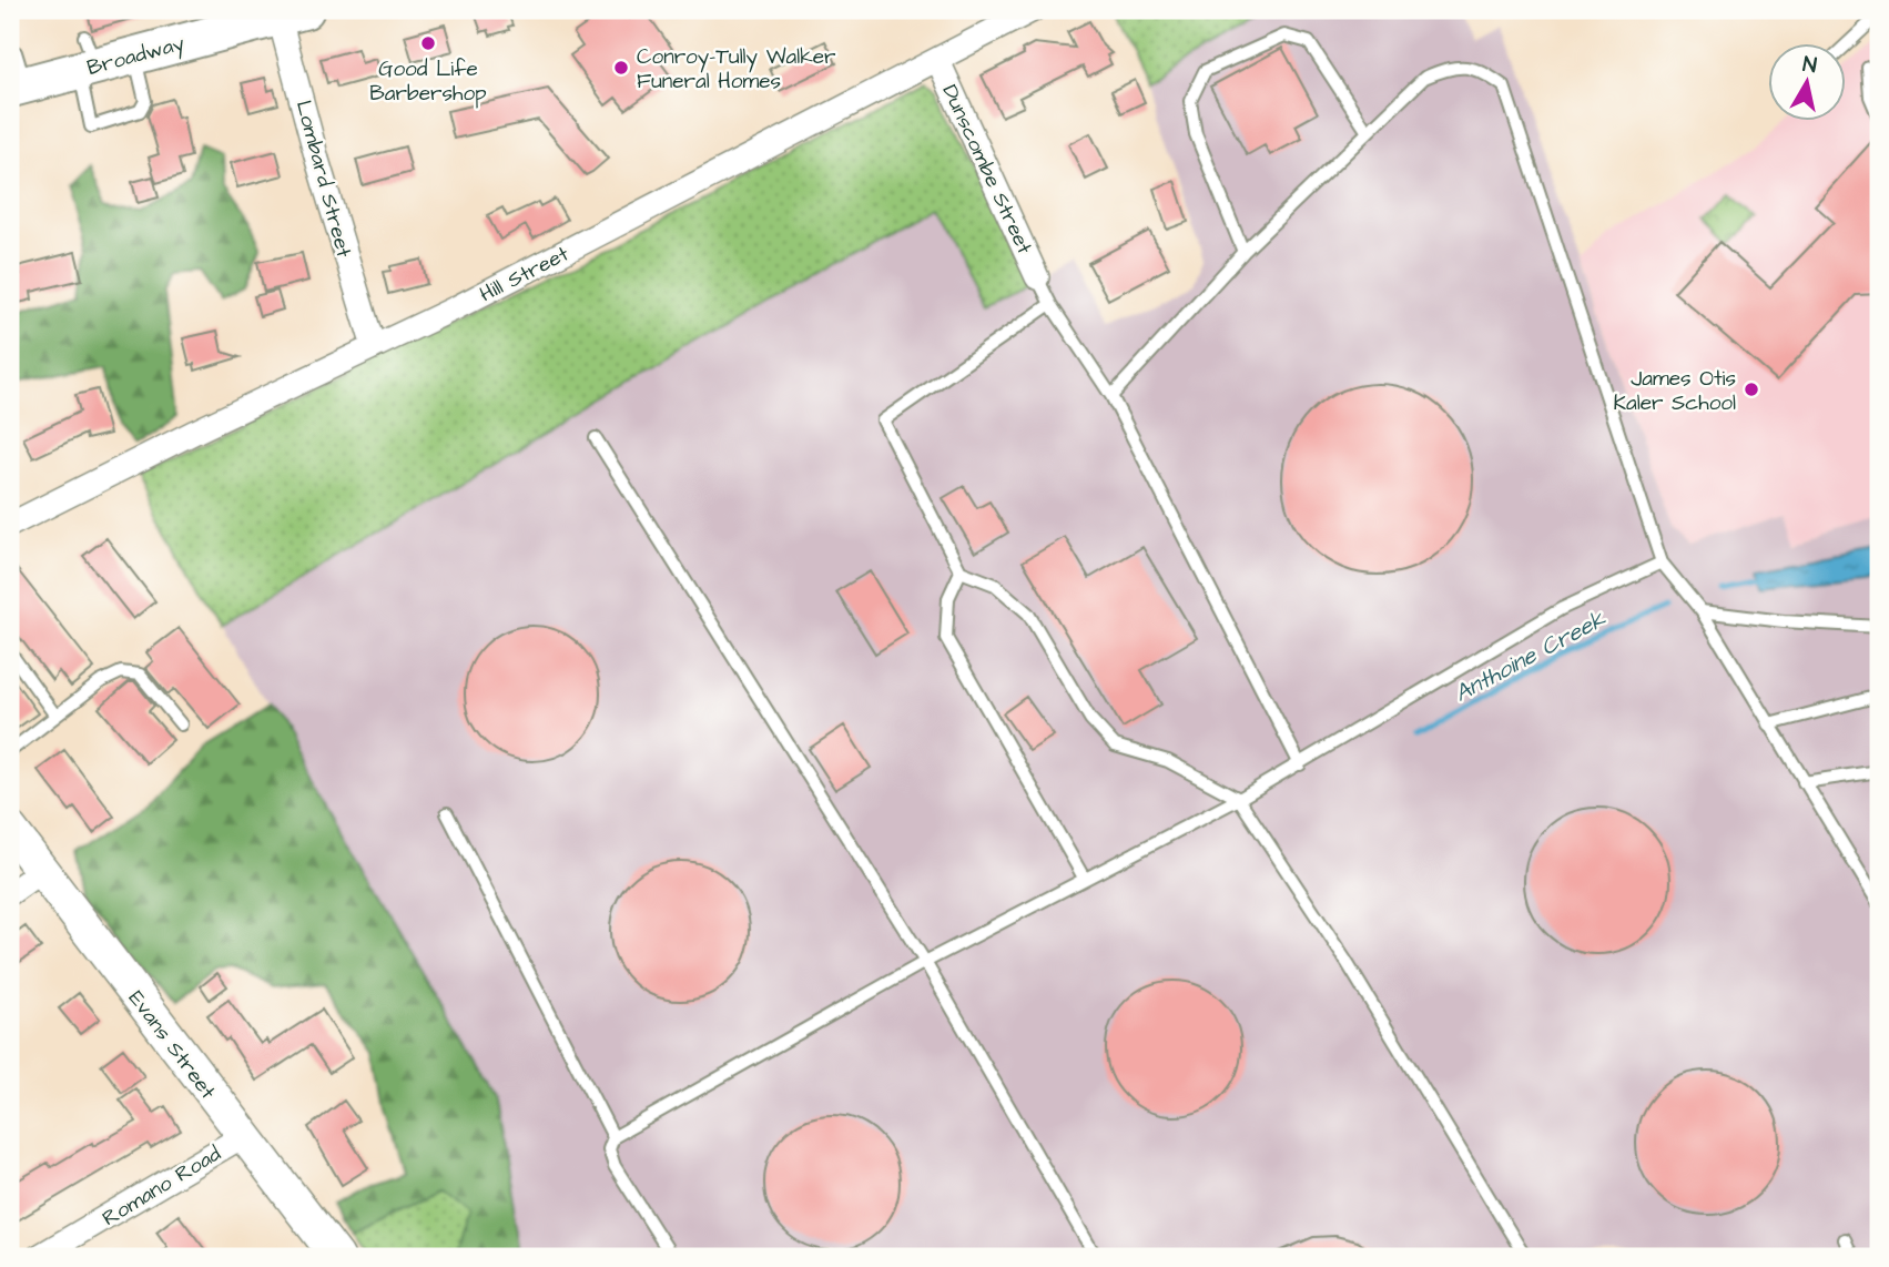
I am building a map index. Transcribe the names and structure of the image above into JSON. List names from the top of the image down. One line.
{"streets":{"main road":["Broadway"],"street":["Dunscombe Street","Lombard Street","Hill Street","Evans Street","Romano Road"]},"crossings":[["Broadway","Lombard Street"],["Dunscombe Street","Hill Street"],["Lombard Street","Hill Street"],["Evans Street","Romano Road"]],"water":["Anthoine Creek"],"places":["Good Life Barbershop","Conroy-Tully Walker Funeral Homes","James Otis Kaler School"],"north":"top"}
